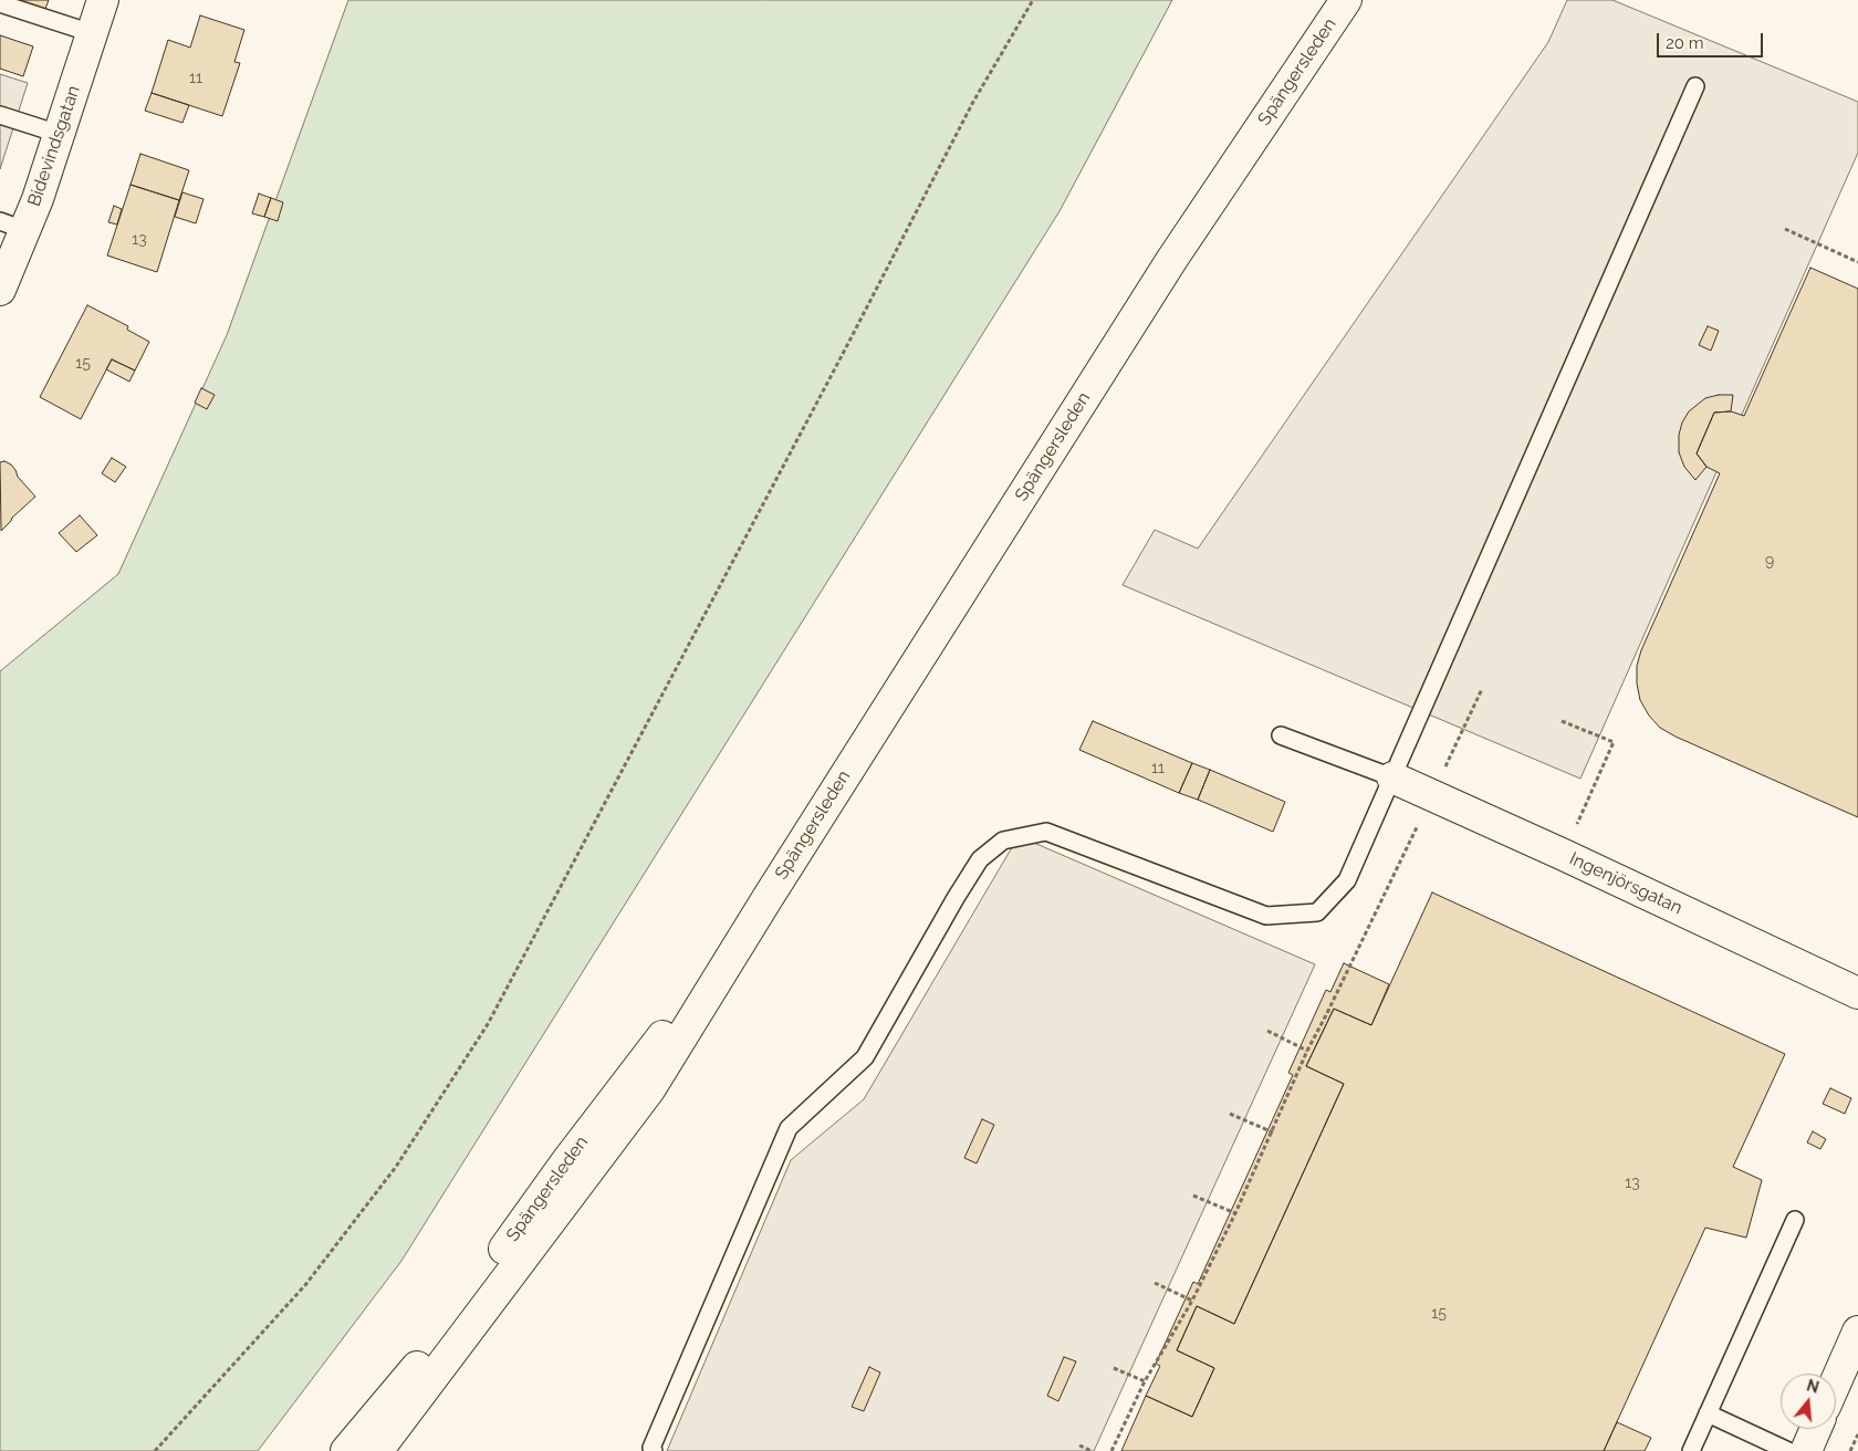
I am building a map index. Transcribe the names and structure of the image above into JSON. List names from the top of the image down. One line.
{"streets":{"main road":["Spängersleden","Bidevindsgatan","Ingenjörsgatan"]},"house_numbers":["11","13","15","9","11","13","15"],"scale_bar":"20 m","north":"top"}
